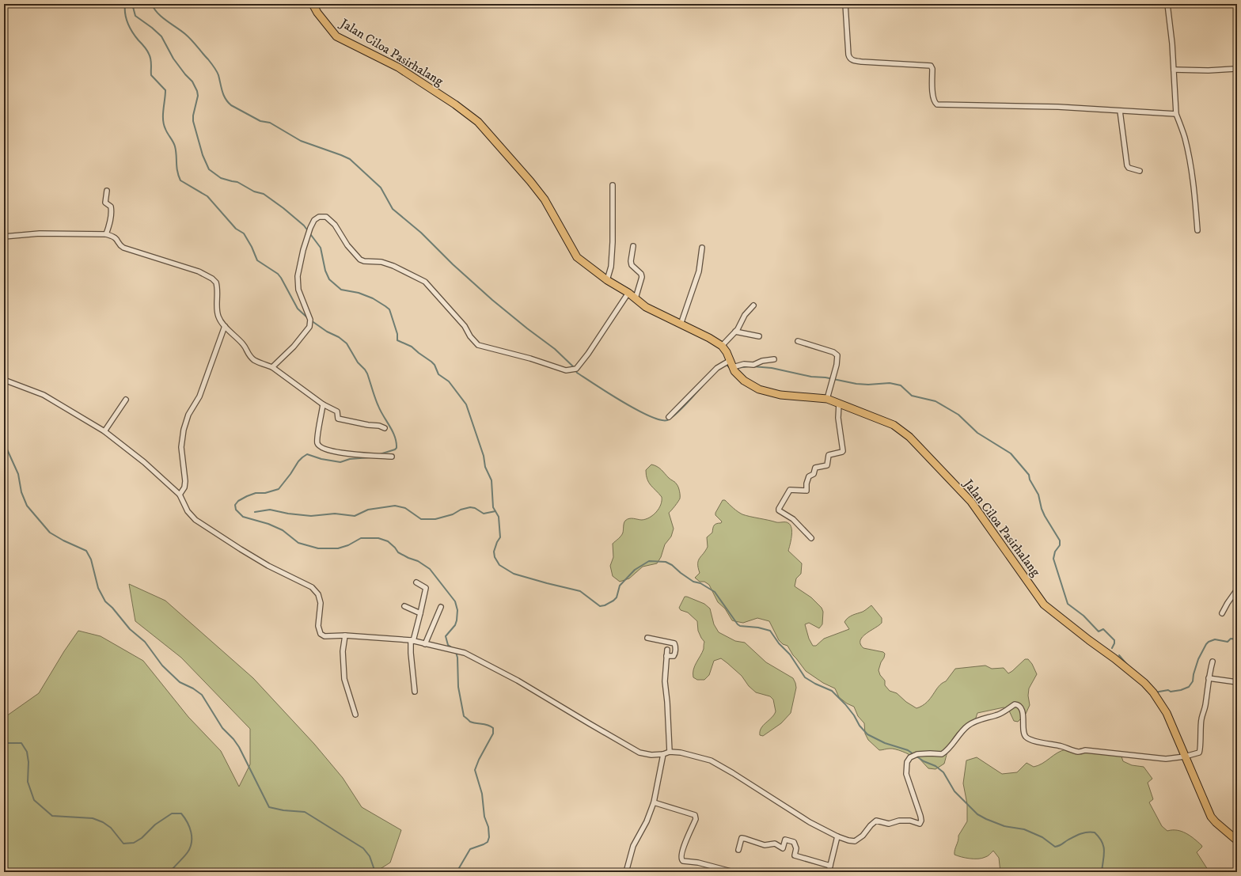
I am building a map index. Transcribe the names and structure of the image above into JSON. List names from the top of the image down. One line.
{"streets":{"main road":["Jalan Ciloa Pasirhalang"]}}
